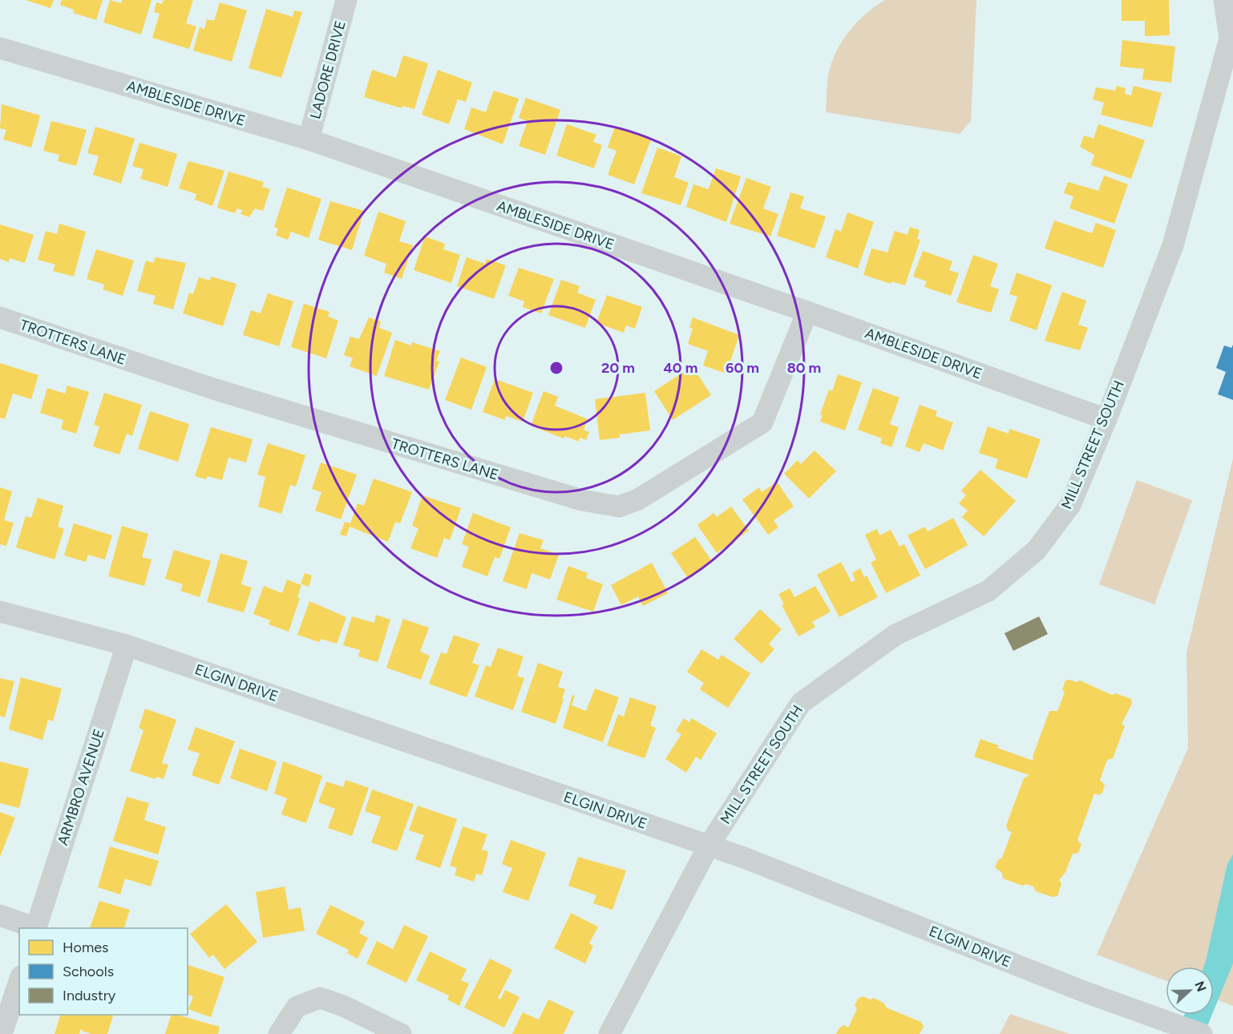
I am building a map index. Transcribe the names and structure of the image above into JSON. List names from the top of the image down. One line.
{"streets":{"street":["LADORE DRIVE","AMBLESIDE DRIVE","TROTTERS LANE","MILL STREET SOUTH","ELGIN DRIVE","ARMBRO AVENUE"]},"crossings":[["LADORE DRIVE","AMBLESIDE DRIVE"],["AMBLESIDE DRIVE","TROTTERS LANE"],["AMBLESIDE DRIVE","MILL STREET SOUTH"],["MILL STREET SOUTH","ELGIN DRIVE"],["ELGIN DRIVE","ARMBRO AVENUE"]],"legend":["Homes","Schools","Industry"],"north":"right","rings":["20 m","40 m","60 m","80 m"]}
